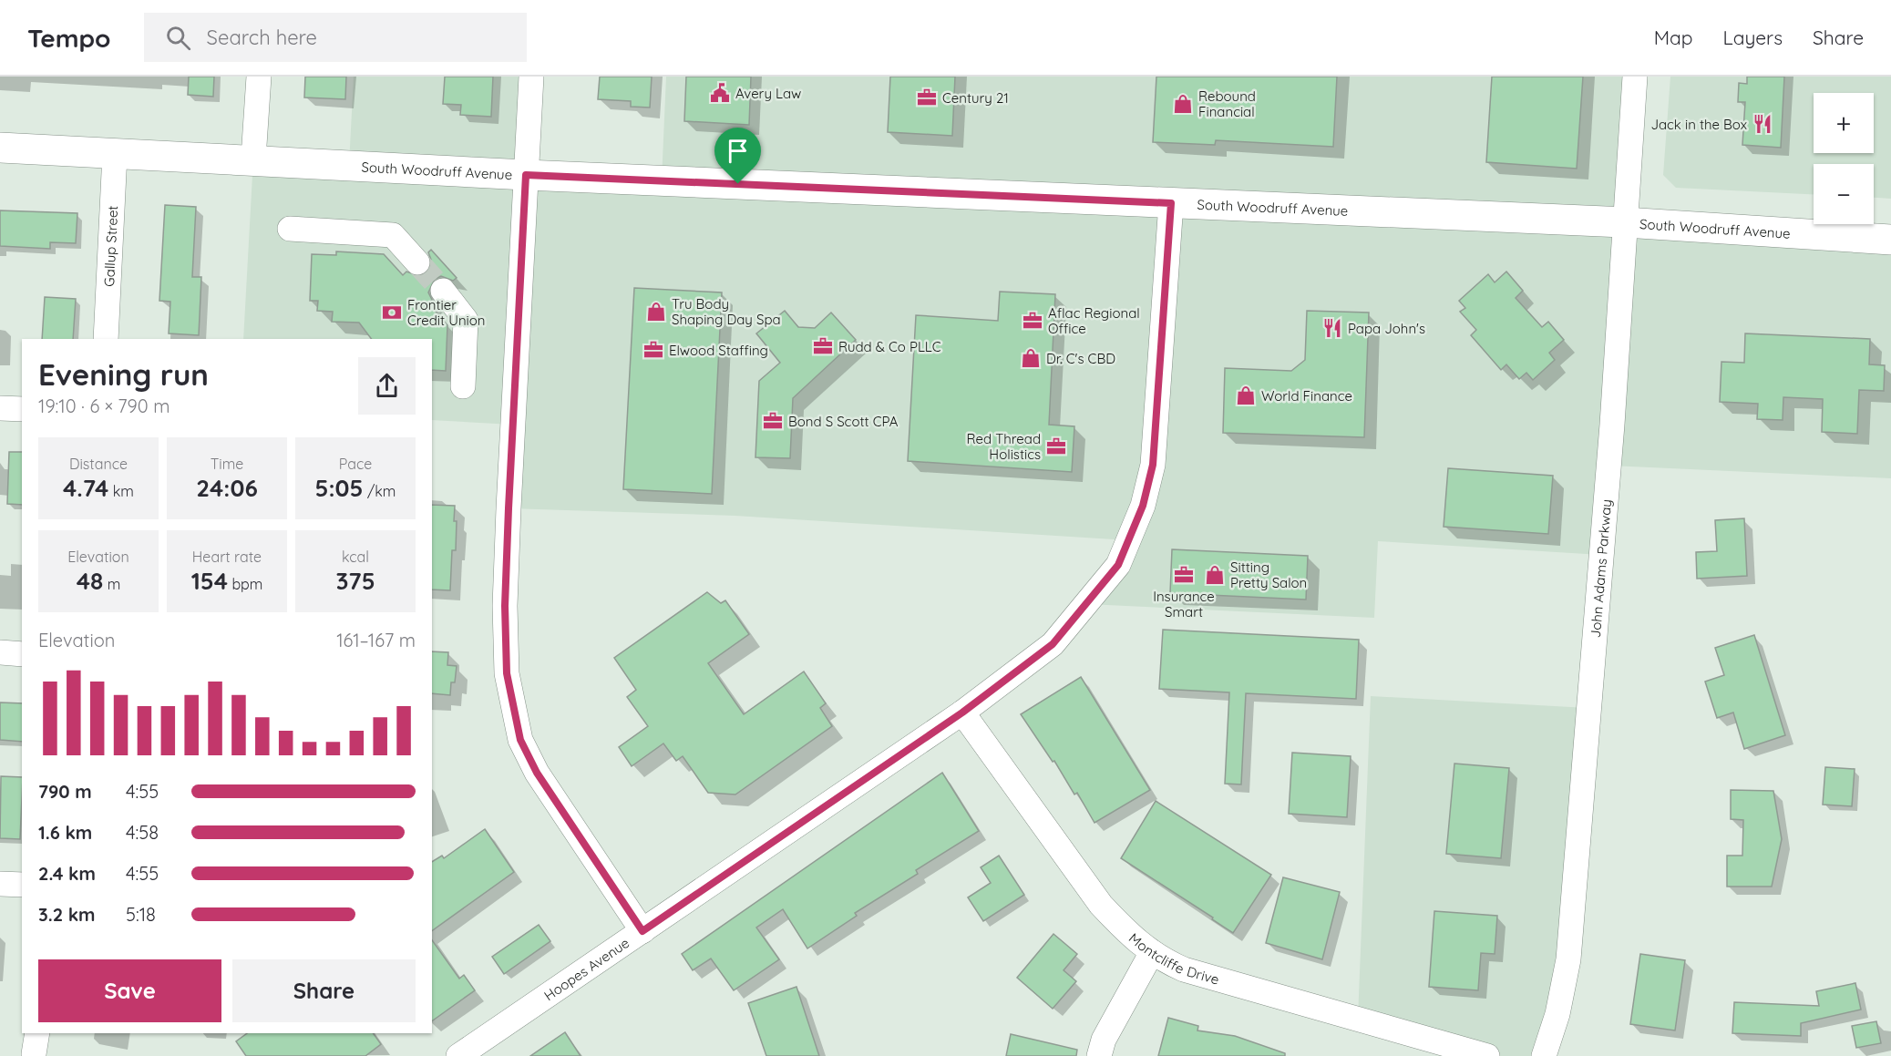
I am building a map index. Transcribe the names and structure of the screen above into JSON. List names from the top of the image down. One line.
{"streets":{"main road":["South Woodruff Avenue"],"street":["Gallup Street","John Adams Parkway","Montcliffe Drive","Hoopes Avenue"]},"crossings":[["South Woodruff Avenue","Gallup Street"],["South Woodruff Avenue","John Adams Parkway"],["South Woodruff Avenue","Hoopes Avenue"],["Montcliffe Drive","Hoopes Avenue"]],"places":{"public building":["Avery Law"],"office":["Century 21","Aflac Regional Office","Rudd & Co PLLC","Elwood Staffing","Bond S Scott CPA","Red Thread Holistics","Insurance Smart"],"shop":["Rebound Financial","Tru Body Shaping Day Spa","Dr. C's CBD","World Finance","Sitting Pretty Salon"],"restaurant":["Jack in the Box","Papa John's"],"bank":["Frontier Credit Union"]},"page":{"header":"Tempo","search":"Search here","nav":["Map","Layers","Share"],"map_buttons":["+","−"],"heading":["Evening run","19:10 · 6 × 790 m"],"stats":[["Distance","4.74 km"],["Time","24:06"],["Pace","5:05 /km"],["Elevation","48 m"],["Heart rate","154 bpm"],["kcal","375"]],"chart":["Elevation","161–167 m"],"list":[{"name":"790 m","note":"4:55"},{"name":"1.6 km","note":"4:58"},{"name":"2.4 km","note":"4:55"},{"name":"3.2 km","note":"5:18"}],"buttons":["Save","Share"]}}
